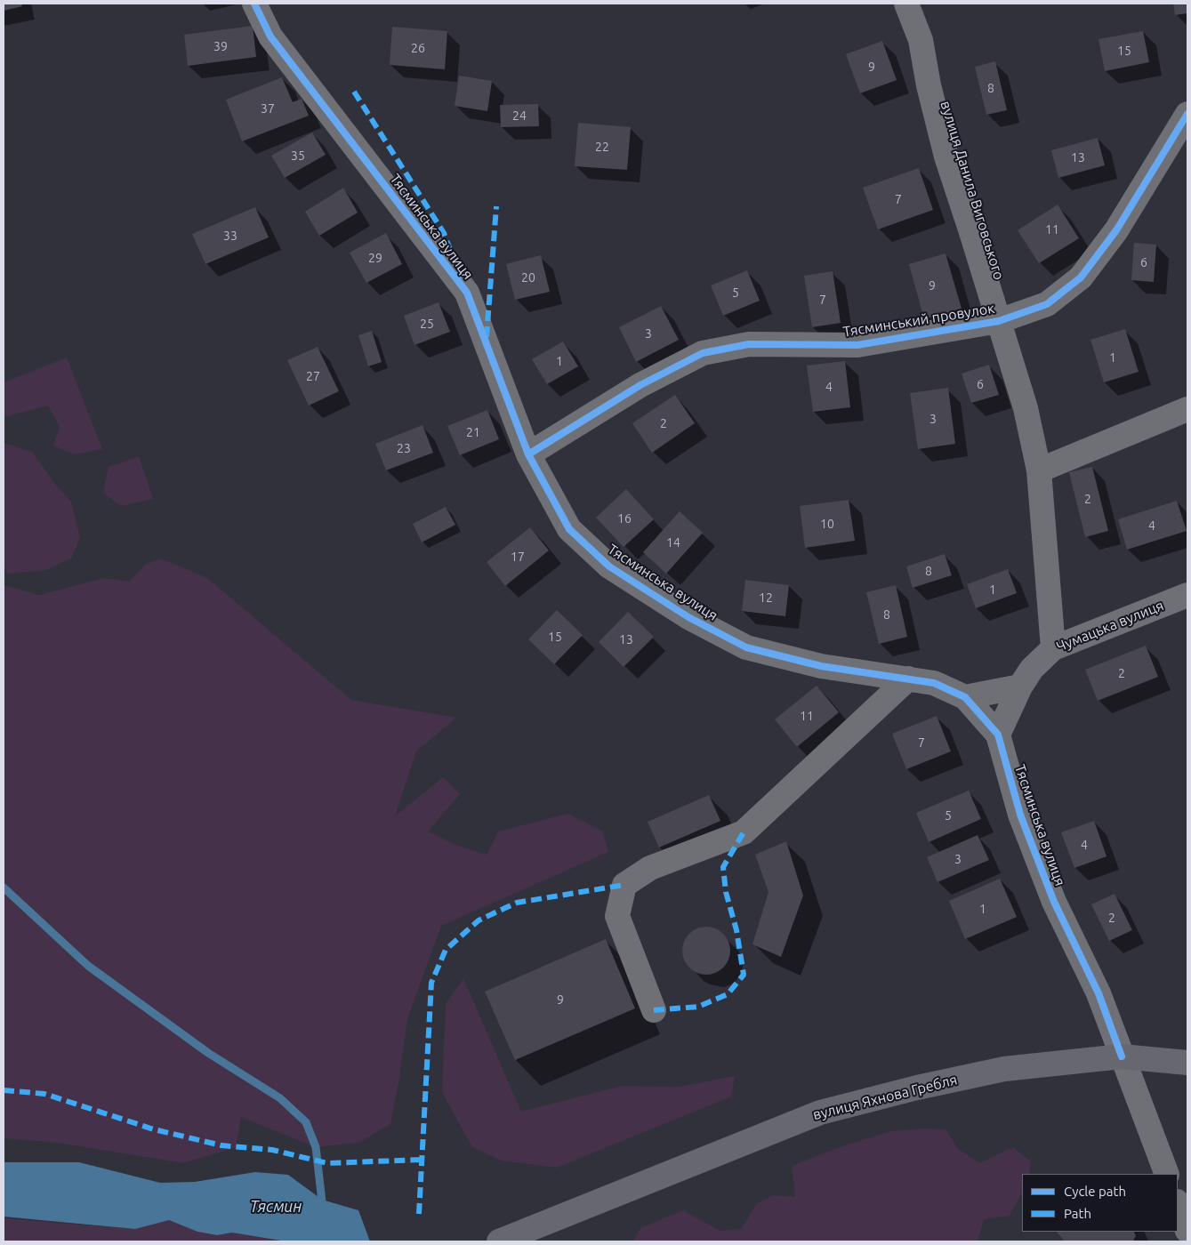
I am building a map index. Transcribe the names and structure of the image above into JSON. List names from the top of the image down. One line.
{"streets":{"main road":["вулиця Яхнова Гребля"],"street":["вулиця Данила Виговського","Тясминська вулиця","Тясминський провулок","Чумацька вулиця"]},"crossings":[["вулиця Данила Виговського","Тясминський провулок"],["вулиця Данила Виговського","Чумацька вулиця"],["Тясминська вулиця","Тясминський провулок"],["Тясминська вулиця","Чумацька вулиця"],["Тясминська вулиця","вулиця Яхнова Гребля"]],"water":["Тясмин"],"house_numbers":["39","26","15","9","8","37","24","22","35","13","7","11","33","29","6","20","9","5","7","25","3","1","1","27","6","4","3","2","21","23","2","16","10","4","14","17","8","1","12","8","15","13","2","11","7","5","4","3","1","2","9"],"legend":["Cycle path","Path"]}
